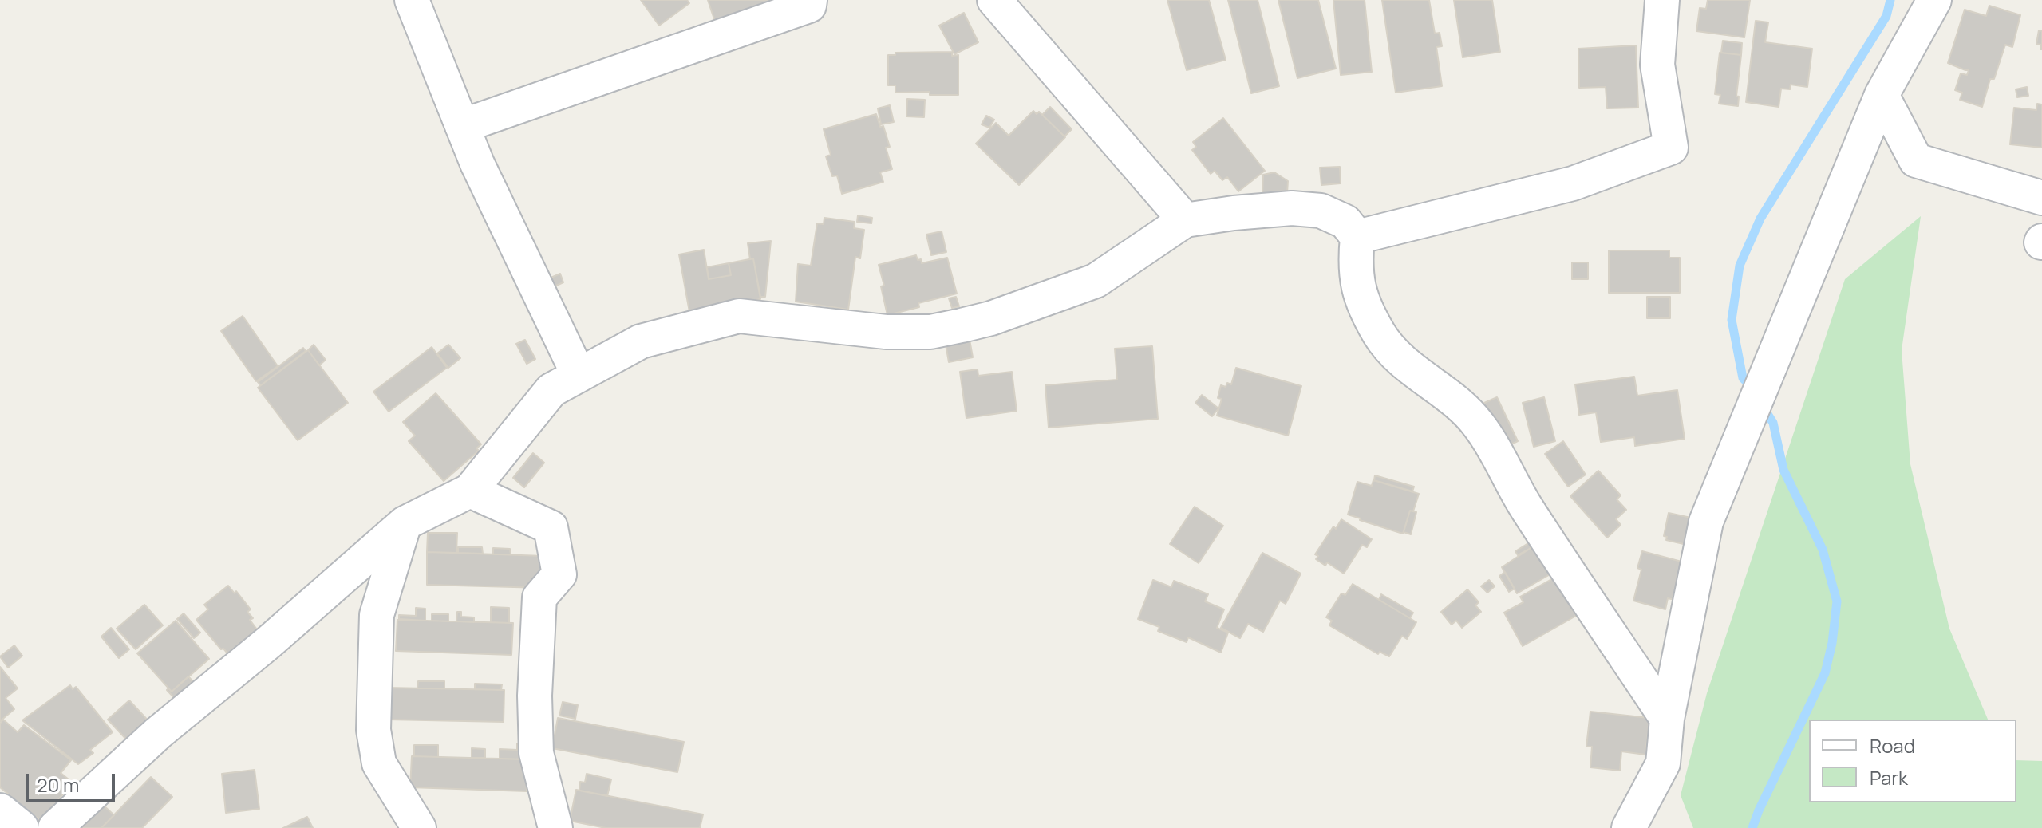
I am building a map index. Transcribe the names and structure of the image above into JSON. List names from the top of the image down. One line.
{"legend":["Road","Park"],"scale_bar":"20 m"}
